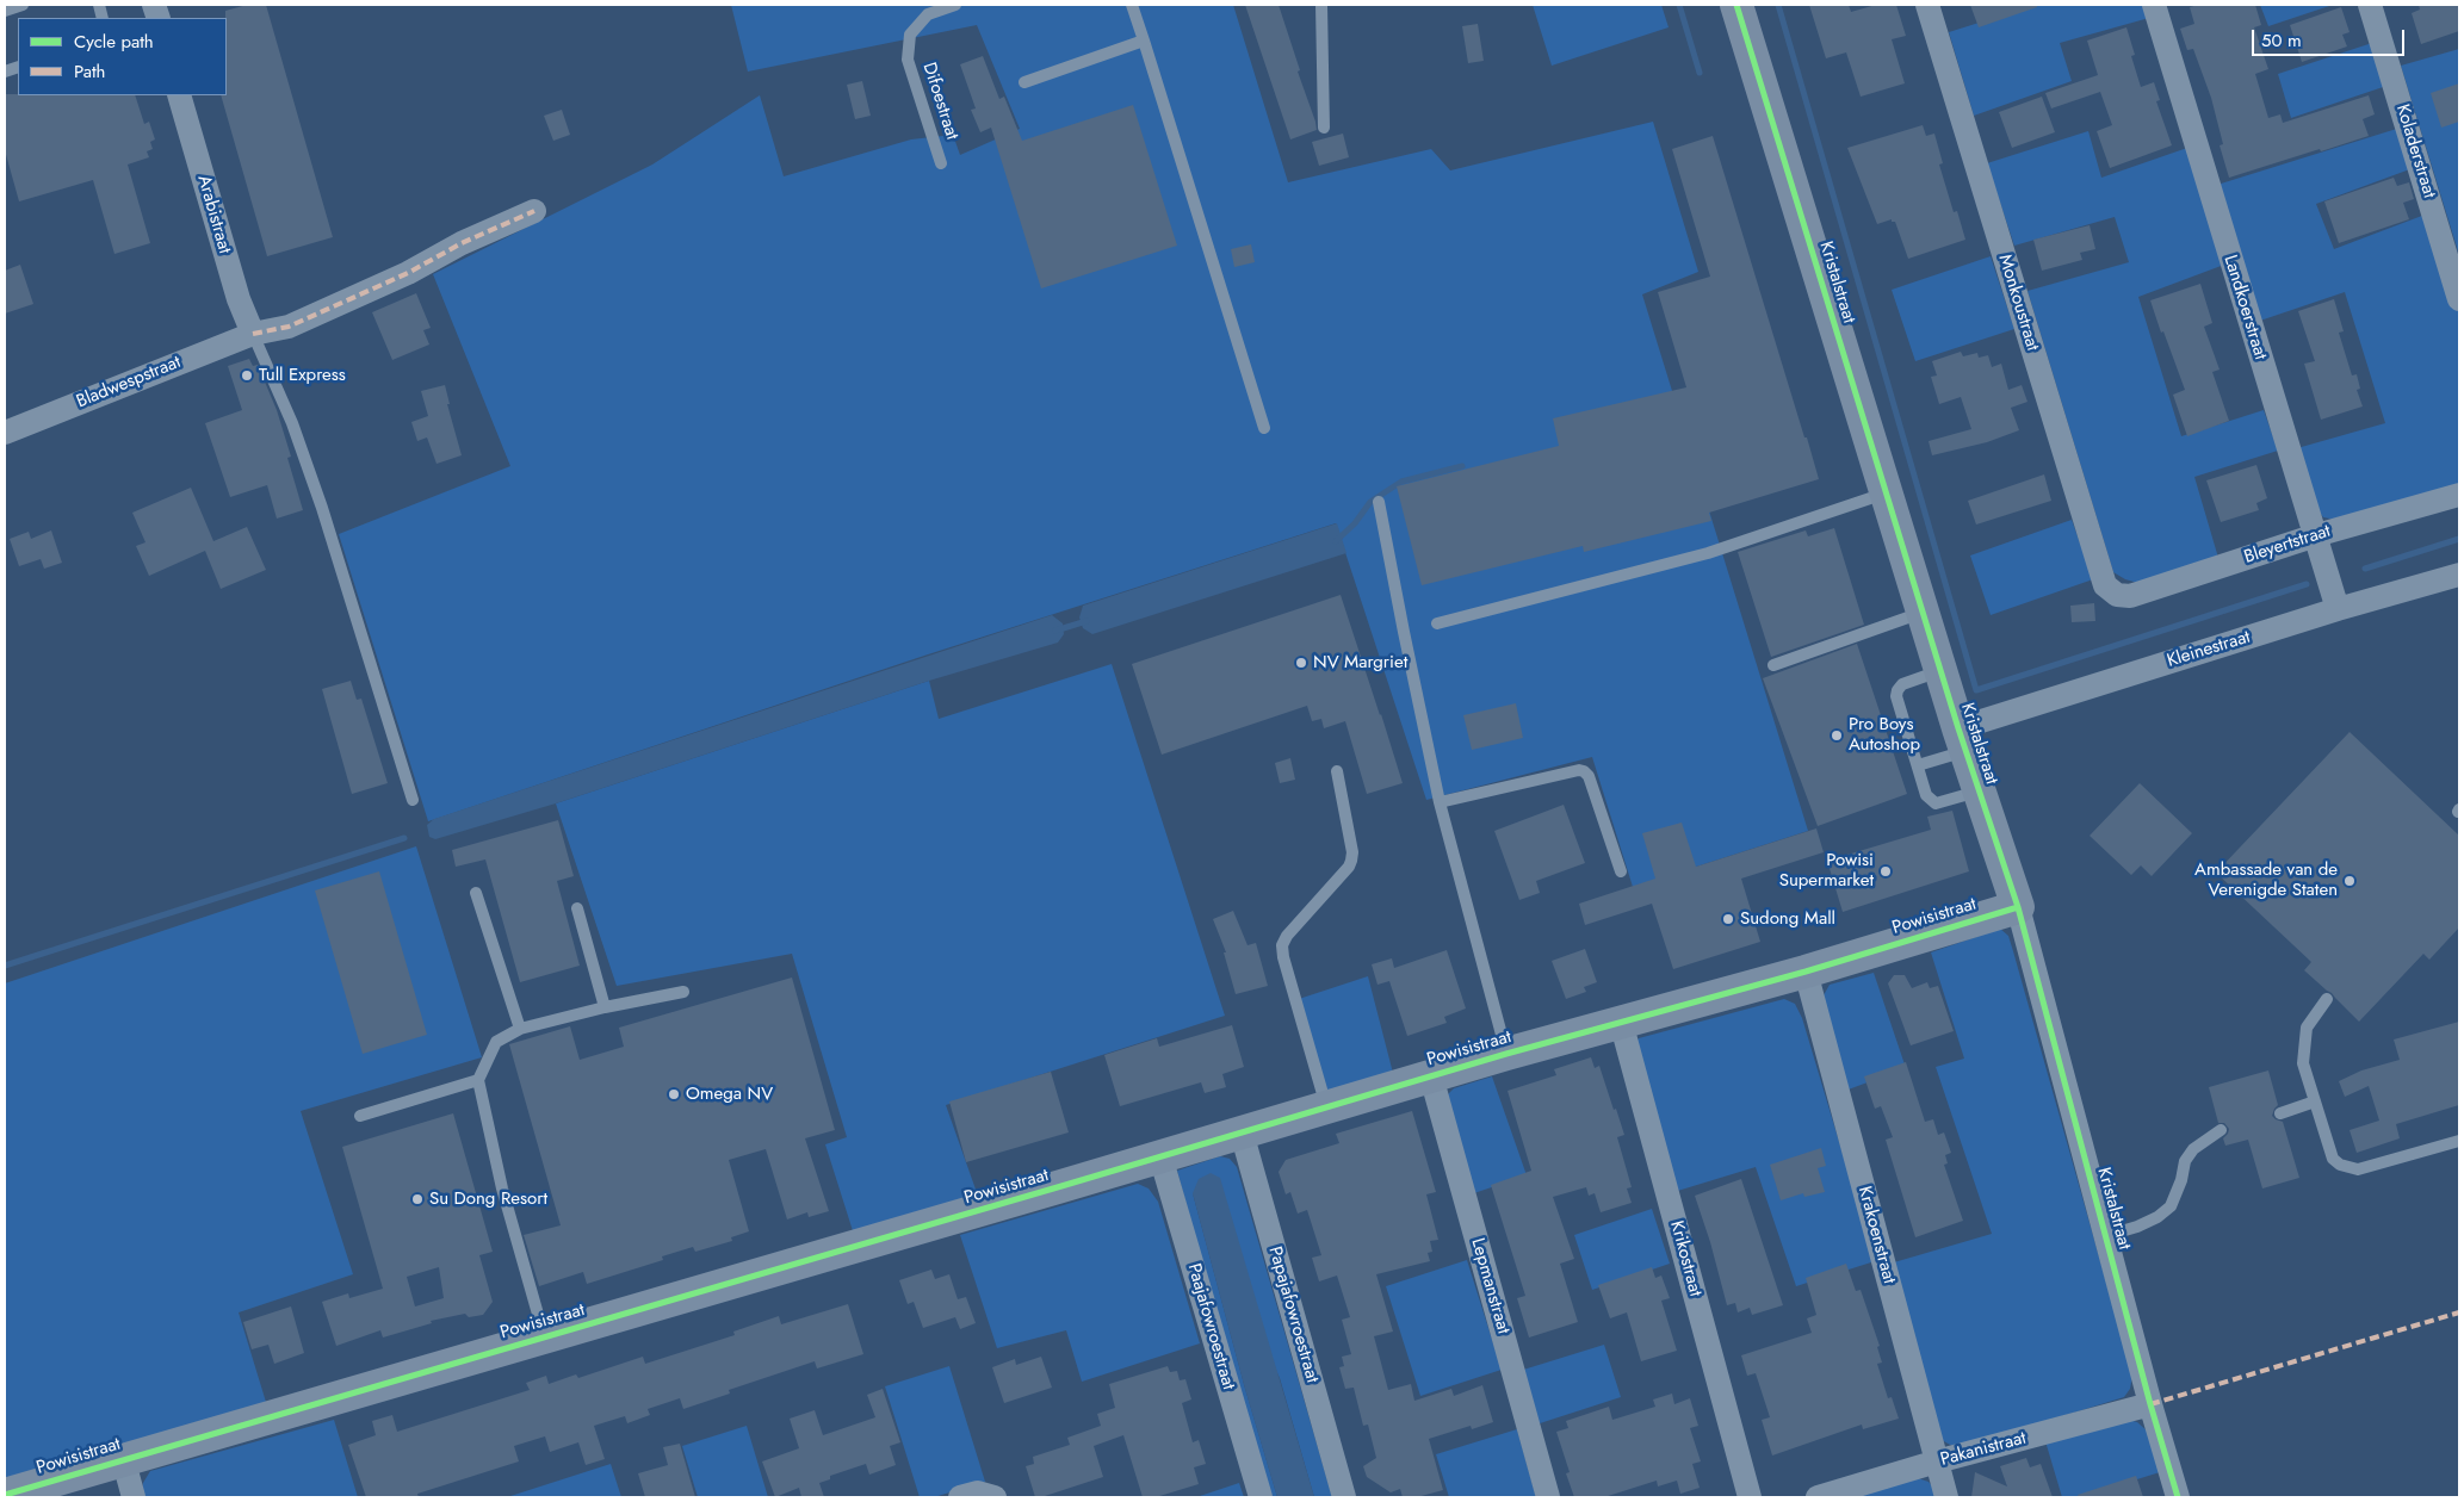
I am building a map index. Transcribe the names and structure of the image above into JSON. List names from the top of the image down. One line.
{"streets":{"street":["Koladerstraat","Arabistraat","Kristalstraat","Monkoustraat","Landkoerstraat","Bladwespstraat","Bleyertstraat","Kleinestraat","Powisistraat","Krakoenstraat","Krikostraat","Lepmanstraat","Papajafowroestraat","Paajafowroestraat","Pakanistraat"],"lane":["Difoestraat"]},"crossings":[["Arabistraat","Bladwespstraat"],["Kristalstraat","Kleinestraat"],["Kristalstraat","Powisistraat"],["Kristalstraat","Pakanistraat"],["Monkoustraat","Bleyertstraat"],["Landkoerstraat","Bleyertstraat"],["Landkoerstraat","Kleinestraat"],["Powisistraat","Krakoenstraat"],["Powisistraat","Krikostraat"],["Powisistraat","Lepmanstraat"],["Powisistraat","Papajafowroestraat"],["Powisistraat","Paajafowroestraat"],["Krakoenstraat","Pakanistraat"]],"places":["Tull Express","NV Margriet","Pro Boys Autoshop","Powisi Supermarket","Ambassade van de Verenigde Staten","Sudong Mall","Omega NV","Su Dong Resort"],"legend":["Cycle path","Path"],"scale_bar":"50 m"}
